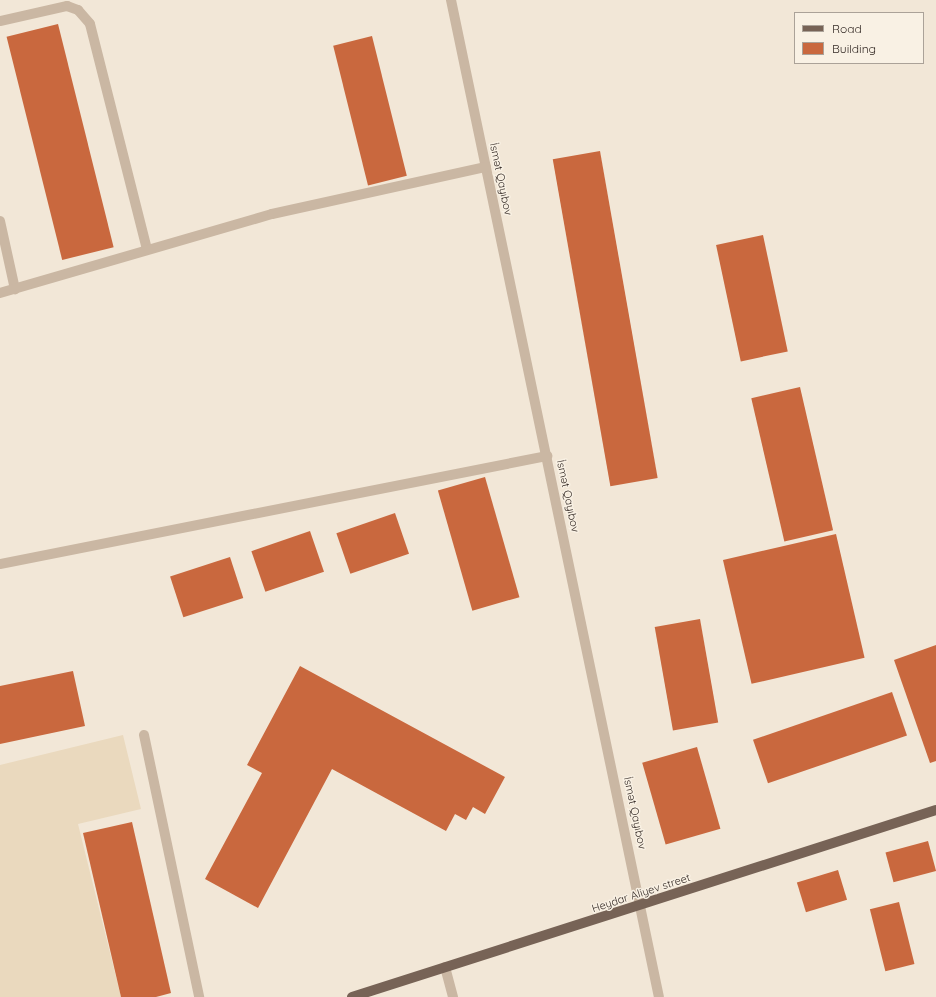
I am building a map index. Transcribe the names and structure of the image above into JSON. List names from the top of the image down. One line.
{"streets":{"main road":["Heydar Aliyev street"],"street":["İsmət Qayıbov"]},"crossings":[["İsmət Qayıbov","Heydar Aliyev street"]],"legend":["Road","Building"]}
